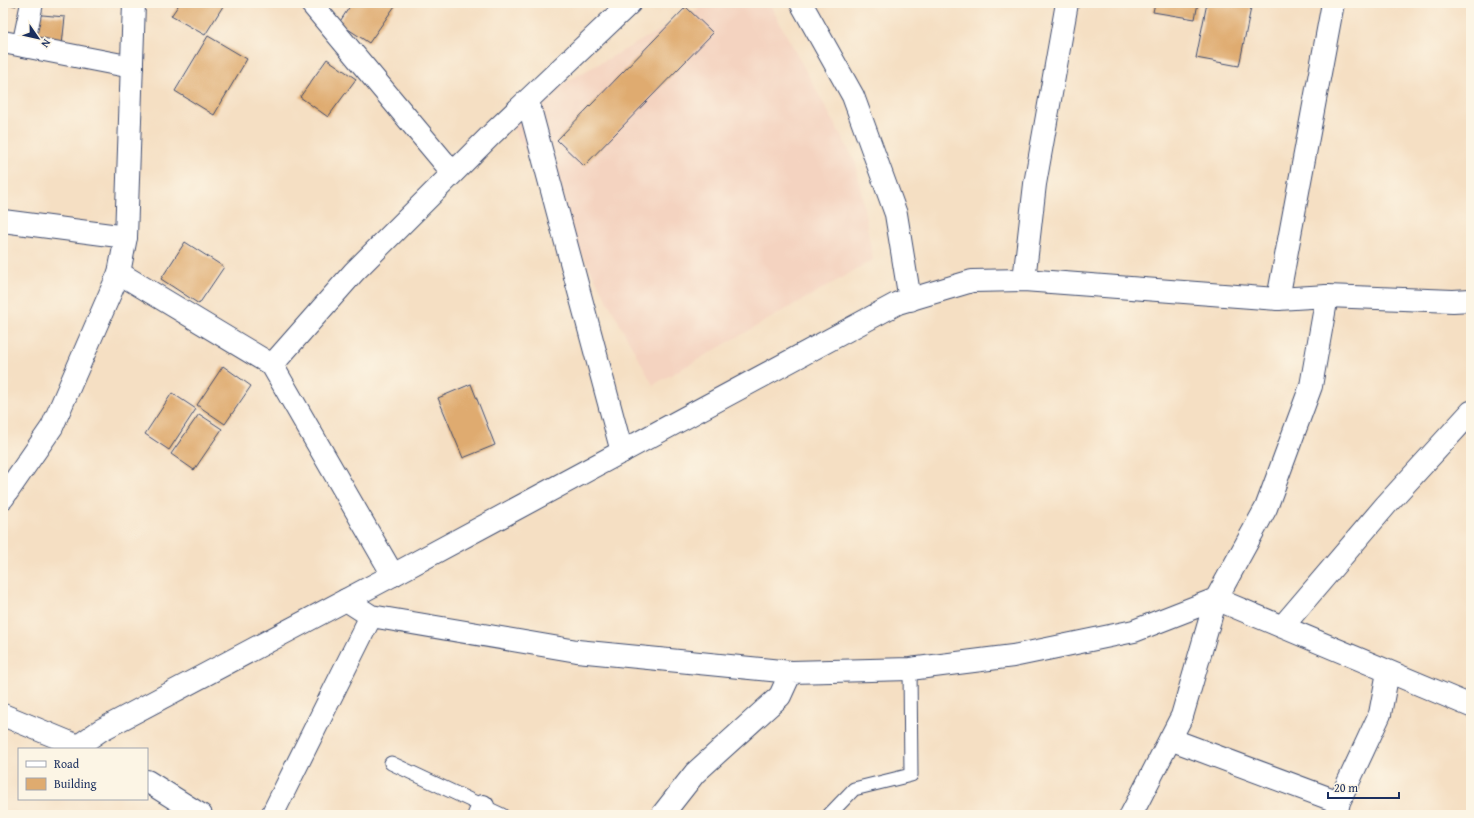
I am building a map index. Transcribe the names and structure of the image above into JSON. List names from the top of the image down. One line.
{"legend":["Road","Building"],"scale_bar":"20 m","north":"bottom right"}
